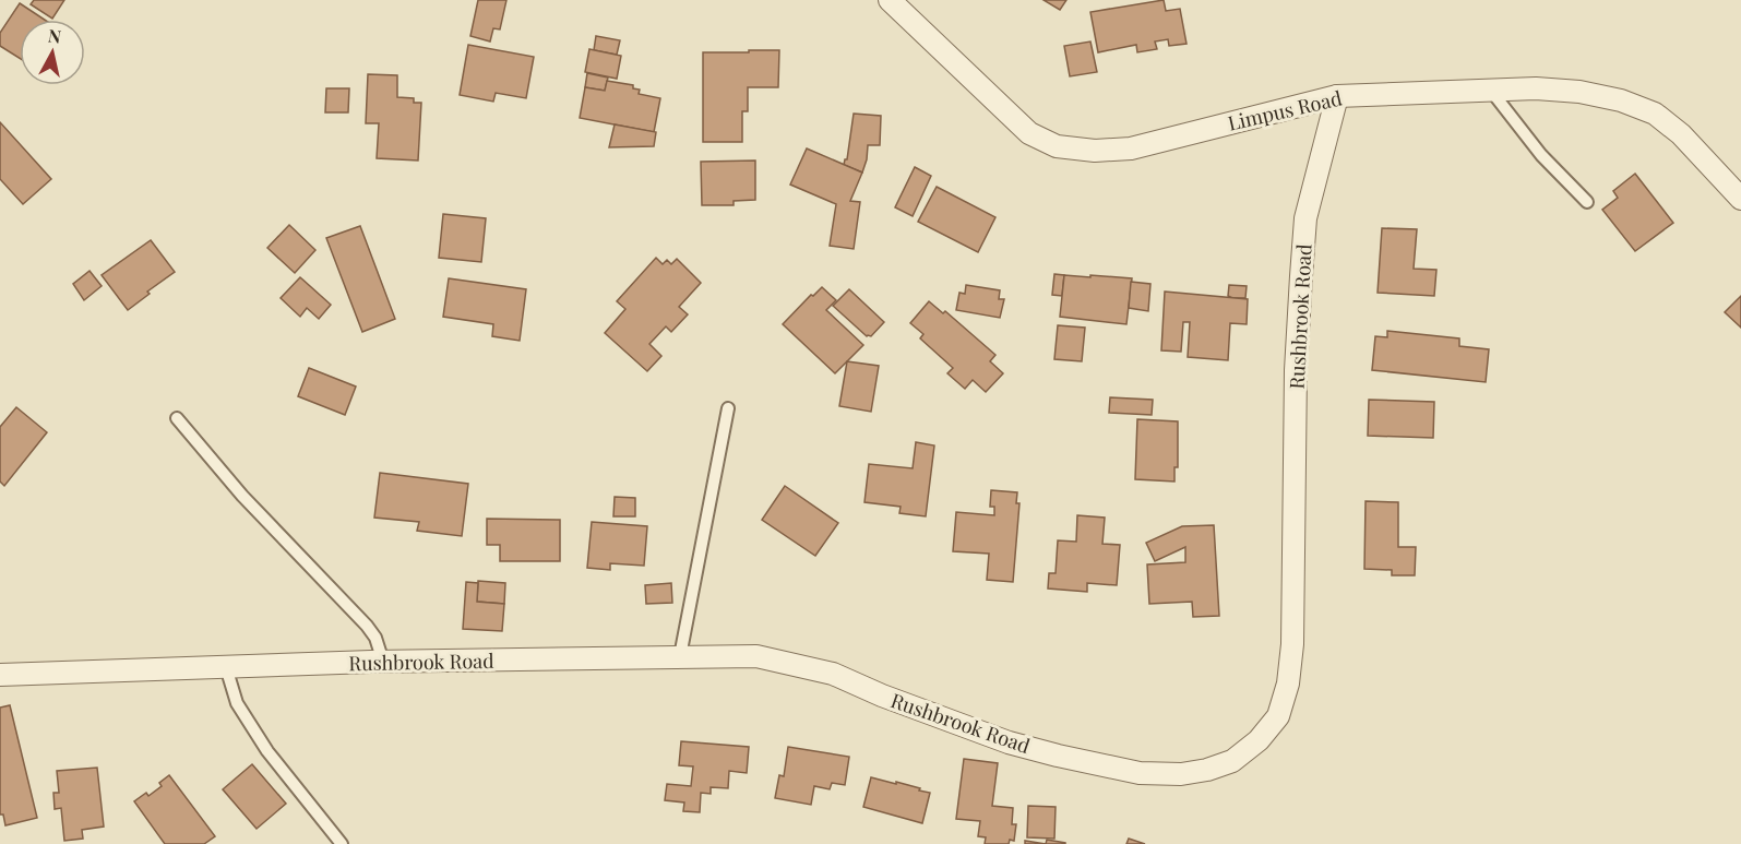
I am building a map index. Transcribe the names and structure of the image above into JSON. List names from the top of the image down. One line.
{"streets":{"street":["Limpus Road","Rushbrook Road"]},"crossings":[["Limpus Road","Rushbrook Road"]],"north":"top"}
